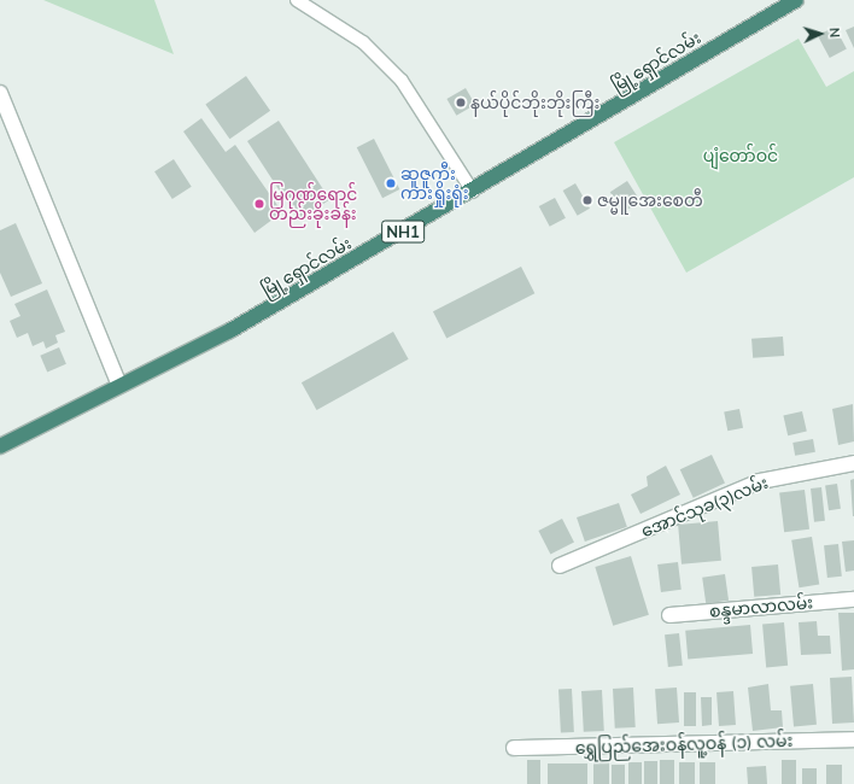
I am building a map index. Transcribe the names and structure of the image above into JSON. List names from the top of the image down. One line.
{"streets":{"highway":["မြို့ရှောင်လမ်း","NH1"],"street":["အောင်သုခ(၃)လမ်း","စန္ဒမာလာလမ်း","ရွှေပြည်အေးဝန်လူ့ဝန် (၁) လမ်း"]},"parks":["ပျံတော်ဝင်"],"places":["နယ်ပိုင်ဘိုးဘိုးကြီး","ဆူဇူကီး ကားရှိုးရုံး","ဇမ္မူအေးစေတီ","မြဂုဏ်ရောင် တည်းခိုးခန်း"],"north":"right"}
